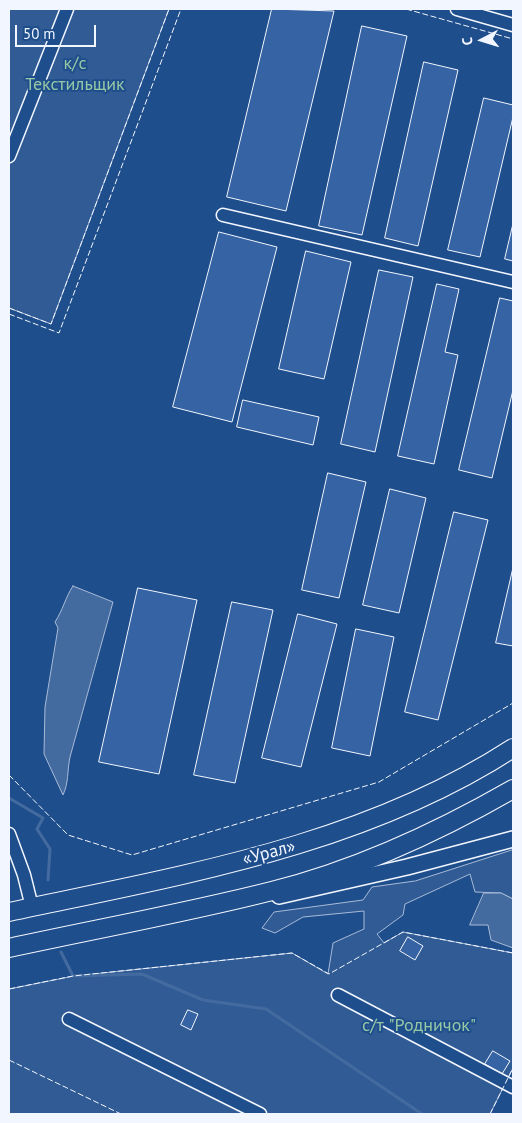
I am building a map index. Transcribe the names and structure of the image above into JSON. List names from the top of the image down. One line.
{"streets":{"highway":["«Урал»"]},"parks":["к/с Текстильщик","с/т \"Родничок\""],"scale_bar":"50 m","north":"left"}
